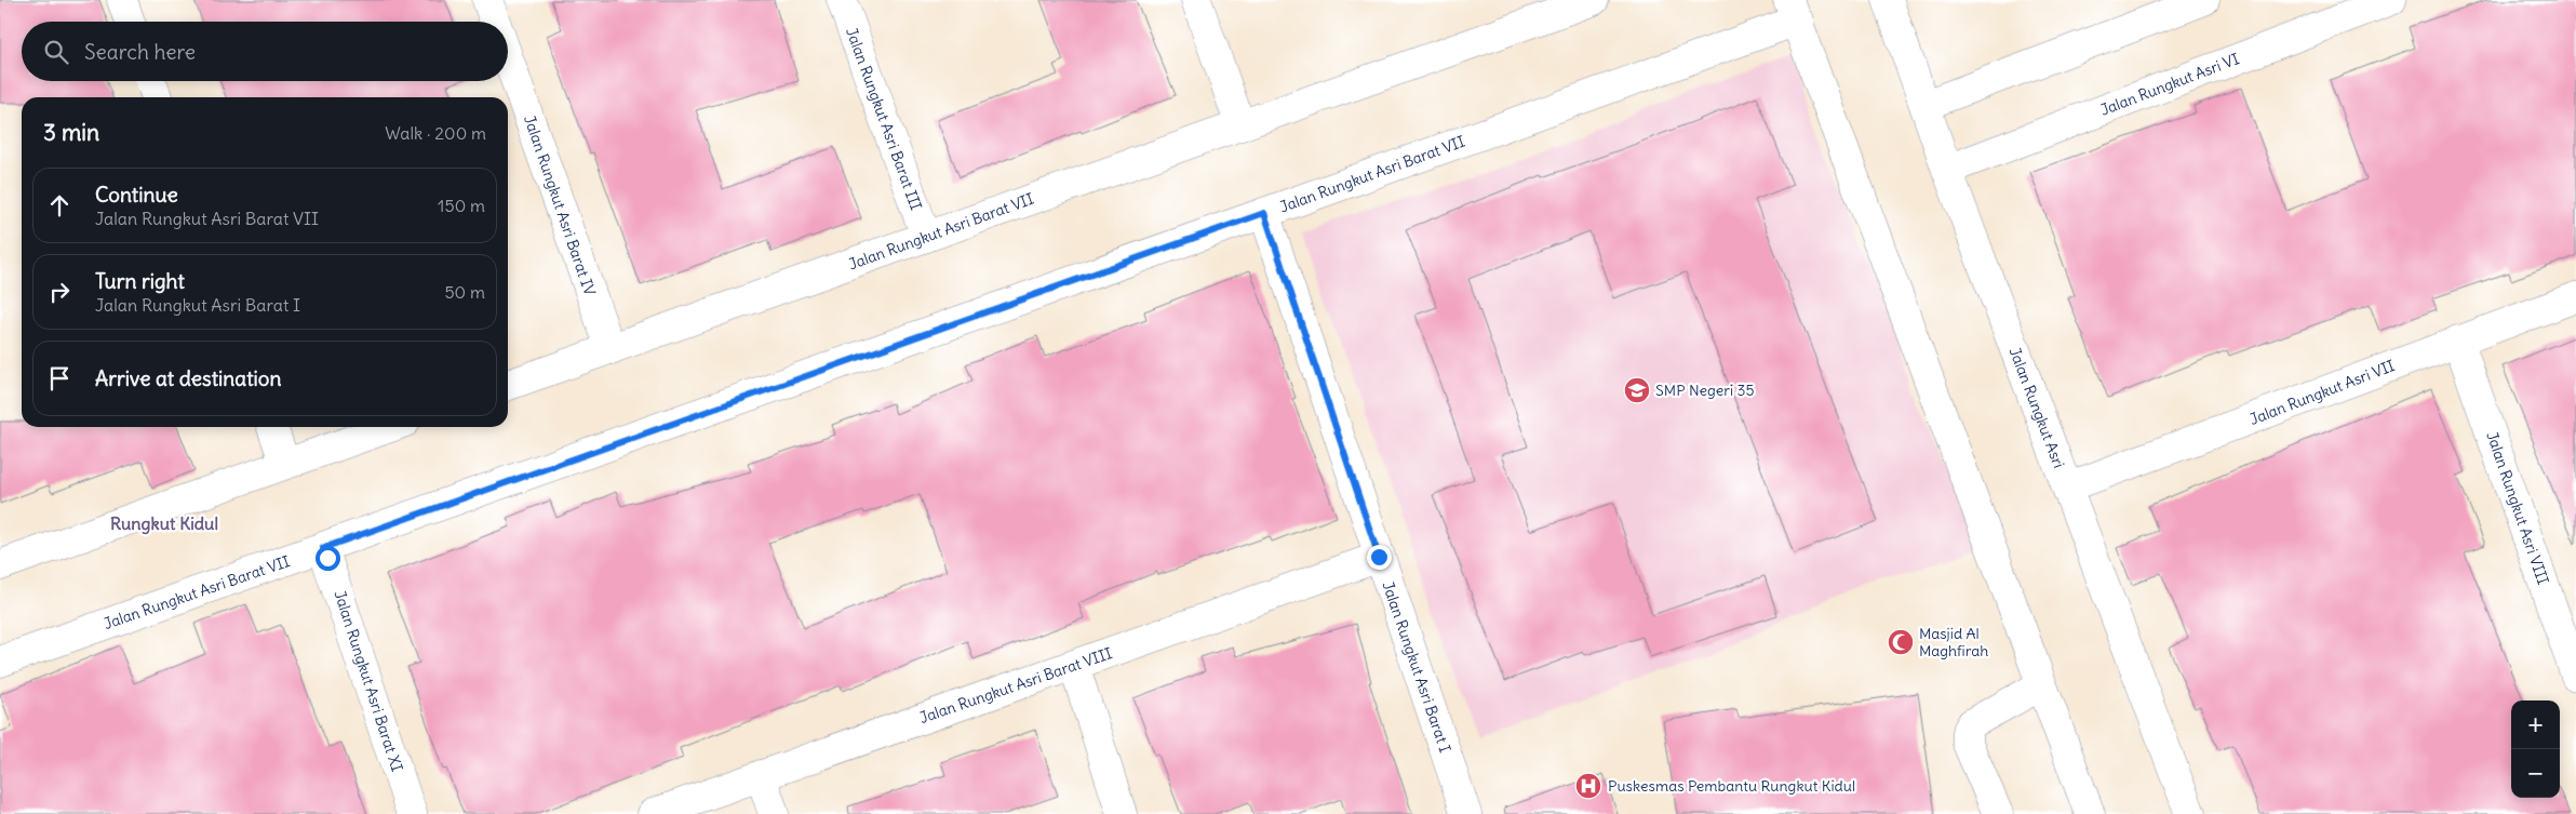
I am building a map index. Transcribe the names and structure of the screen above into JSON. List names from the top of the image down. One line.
{"streets":{"street":["Jalan Rungkut Asri VI","Jalan Rungkut Asri Barat III","Jalan Rungkut Asri Barat VII","Jalan Rungkut Asri Barat IV","Jalan Rungkut Asri VII","Jalan Rungkut Asri","Jalan Rungkut Asri VIII","Jalan Rungkut Asri Barat I","Jalan Rungkut Asri Barat XI","Jalan Rungkut Asri Barat VIII"]},"crossings":[["Jalan Rungkut Asri VI","Jalan Rungkut Asri"],["Jalan Rungkut Asri Barat III","Jalan Rungkut Asri Barat VII"],["Jalan Rungkut Asri Barat VII","Jalan Rungkut Asri Barat IV"],["Jalan Rungkut Asri Barat VII","Jalan Rungkut Asri Barat I"],["Jalan Rungkut Asri Barat VII","Jalan Rungkut Asri Barat XI"],["Jalan Rungkut Asri VII","Jalan Rungkut Asri"],["Jalan Rungkut Asri VII","Jalan Rungkut Asri VIII"],["Jalan Rungkut Asri Barat I","Jalan Rungkut Asri Barat VIII"]],"districts":["Rungkut Kidul"],"places":{"school or university":["SMP Negeri 35"],"mosque":["Masjid Al Maghfirah"],"hospital":["Puskesmas Pembantu Rungkut Kidul"]},"page":{"search":"Search here","heading":["3 min","Walk · 200 m"],"list":[["Continue","Jalan Rungkut Asri Barat VII","150 m"],["Turn right","Jalan Rungkut Asri Barat I","50 m"],"Arrive at destination"],"map_buttons":["+","−"]}}
